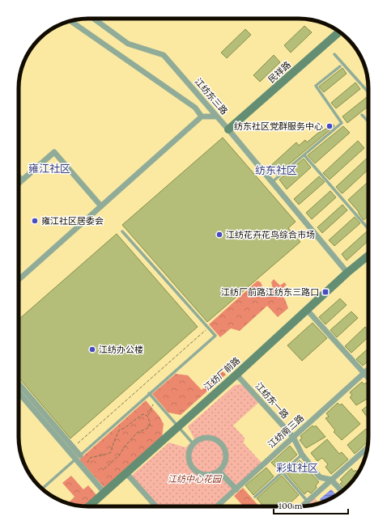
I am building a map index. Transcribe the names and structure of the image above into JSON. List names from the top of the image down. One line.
{"streets":{"main road":["民祥路","江纺厂前路"],"street":["江纺东三路","江纺东一路","江纺南三路"]},"crossings":[["民祥路","江纺东三路"],["江纺东三路","江纺厂前路"],["江纺厂前路","江纺东一路"],["江纺东一路","江纺南三路"]],"districts":["雍江社区","纺东社区","彩虹社区"],"parks":["江纺中心花园"],"places":{"other":["纺东社区党群服务中心","雍江社区居委会","江纺花卉花鸟综合市场","江纺办公楼"],"transit":["江纺厂前路江纺东三路口"]},"scale_bar":"100 m"}
